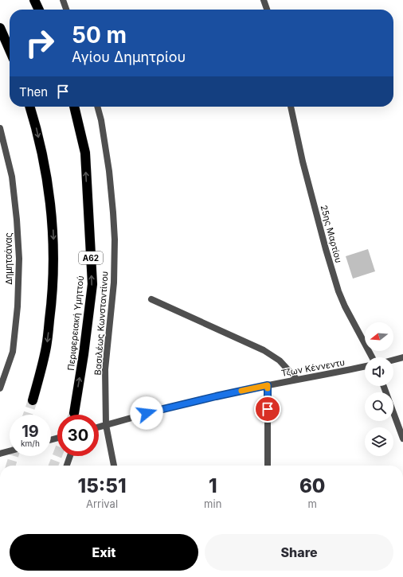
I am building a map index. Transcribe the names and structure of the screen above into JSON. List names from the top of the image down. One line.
{"streets":{"highway":["Α62","Περιφερειακή Υμηττού"],"street":["25ης Μαρτίου","Δημητσάνας","Βασιλέως Κωνσταντίνου","Τζων Κέννεντυ"]},"crossings":[["Βασιλέως Κωνσταντίνου","Τζων Κέννεντυ"]],"north":"left","page":{"turn":["50 m","Αγίου Δημητρίου"],"then":"Then","speed":"19 km/h","limit":"30","eta":["15:51","Arrival","1","min","60","m"],"buttons":["Exit","Share"]}}
